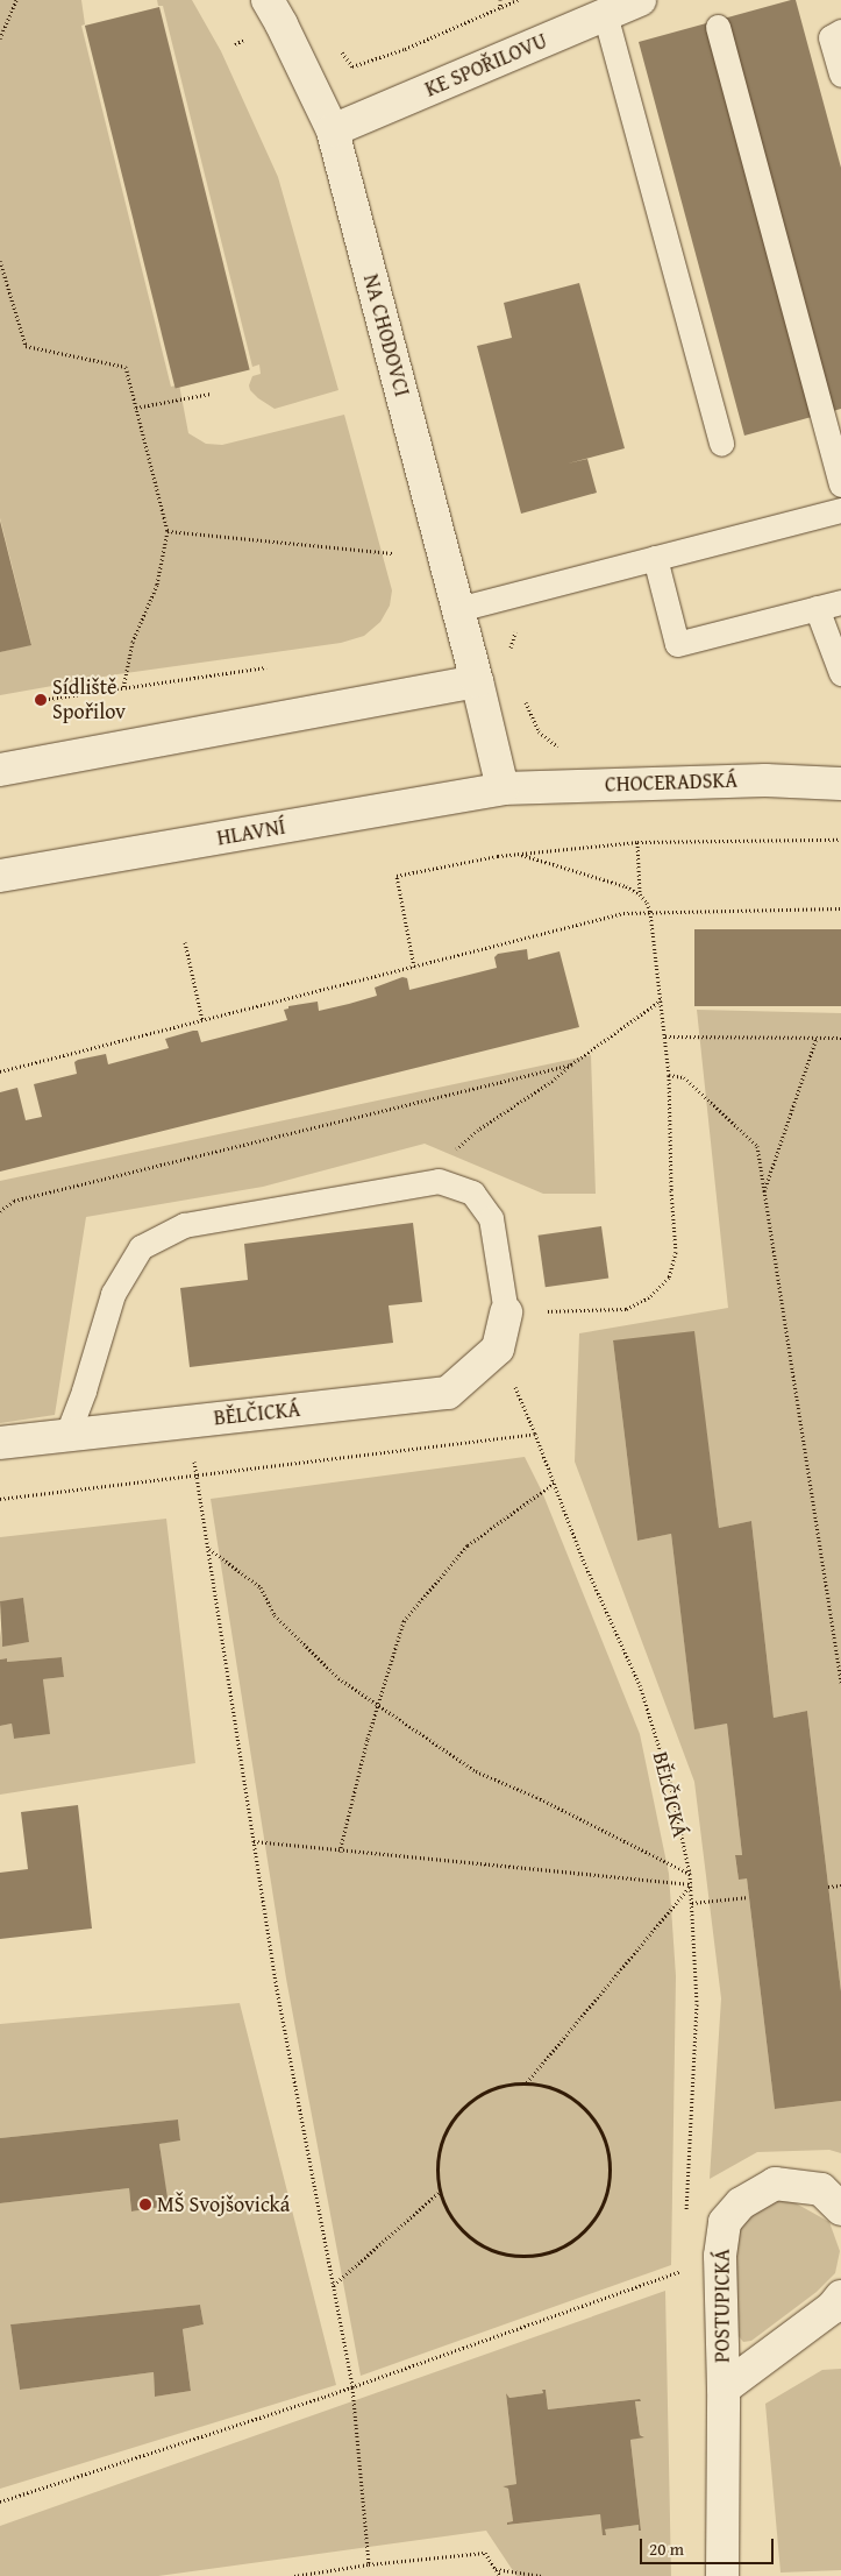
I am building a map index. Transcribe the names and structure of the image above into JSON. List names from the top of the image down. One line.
{"streets":{"street":["KE SPOŘILOVU","NA CHODOVCI","CHOCERADSKÁ","HLAVNÍ","BĚLČICKÁ","POSTUPICKÁ"]},"crossings":[["KE SPOŘILOVU","NA CHODOVCI"],["NA CHODOVCI","CHOCERADSKÁ"],["NA CHODOVCI","HLAVNÍ"],["CHOCERADSKÁ","HLAVNÍ"]],"places":["Sídliště Spořilov","MŠ Svojšovická"],"scale_bar":"20 m"}
